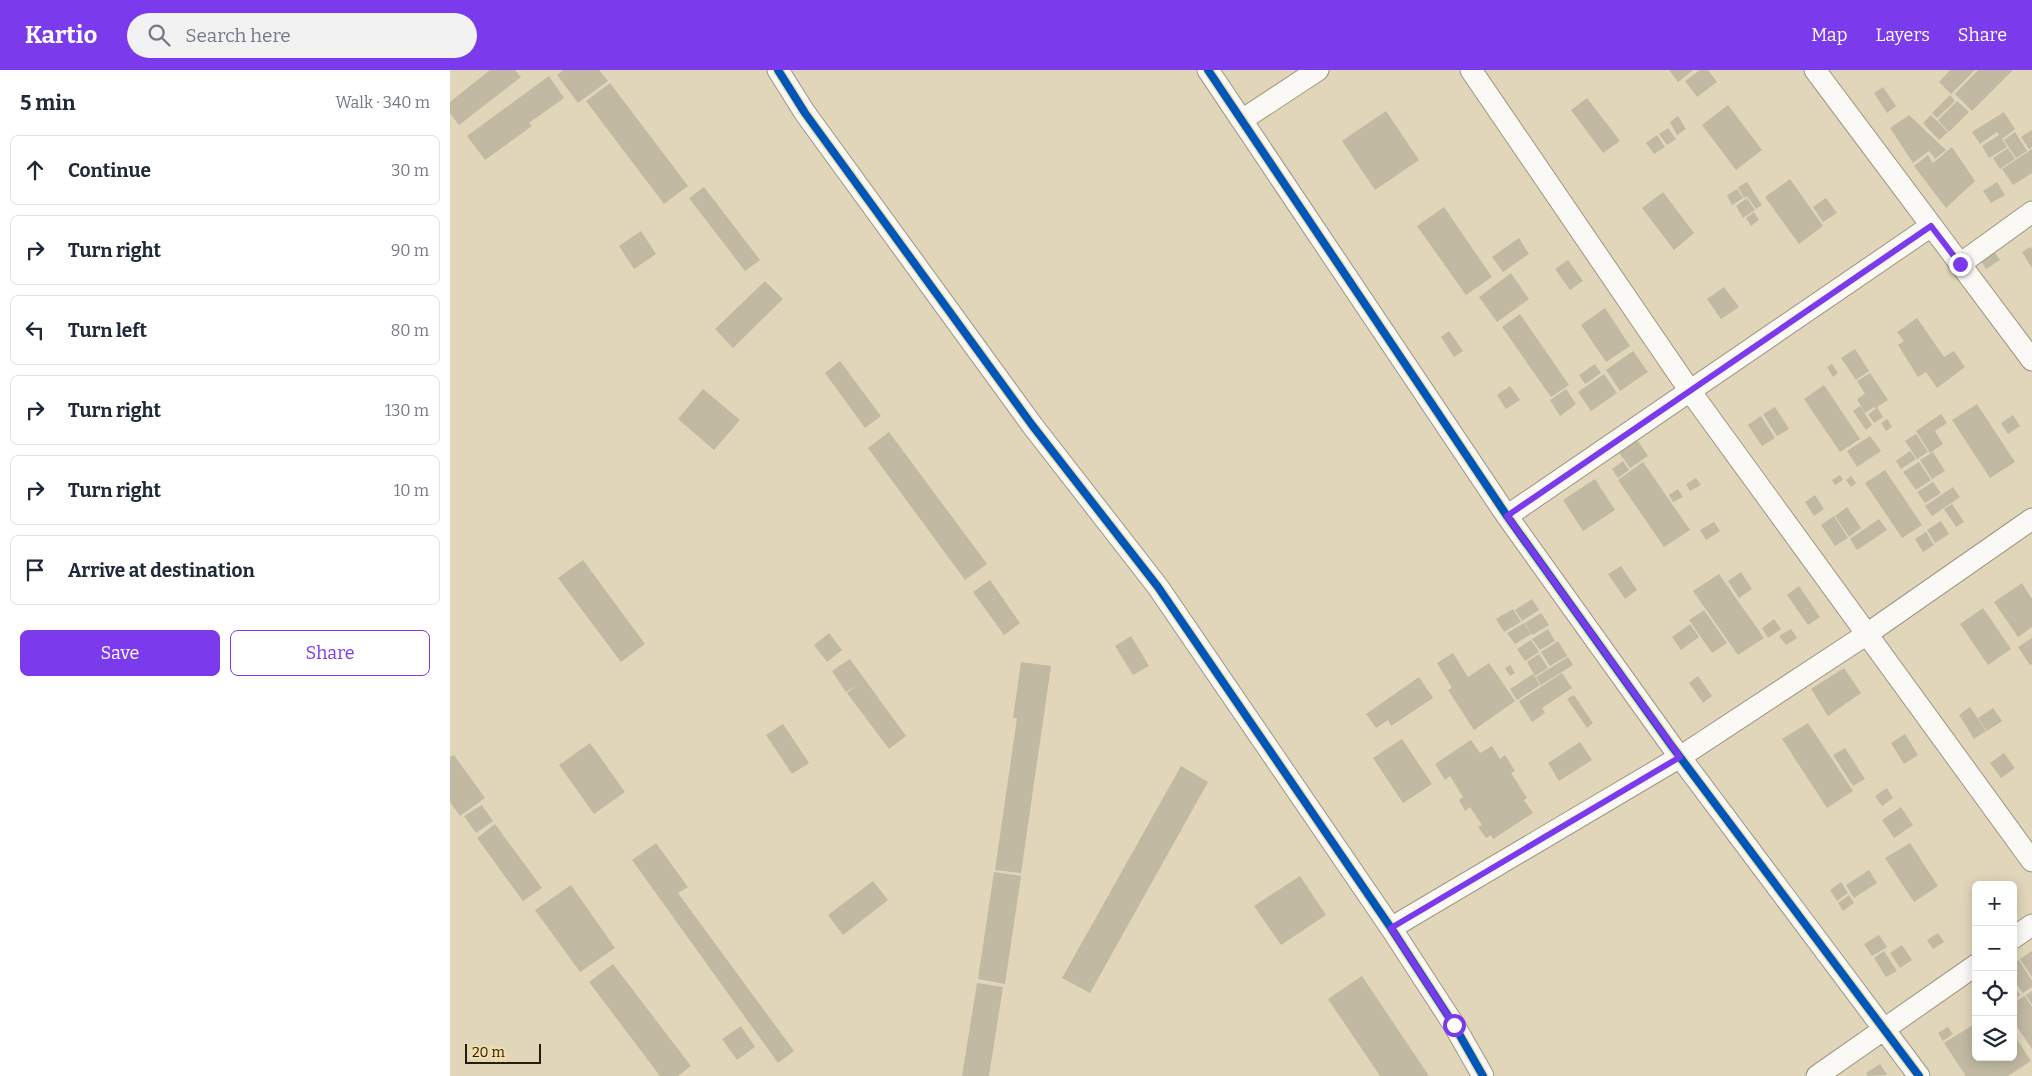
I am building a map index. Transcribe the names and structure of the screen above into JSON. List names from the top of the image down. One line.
{"scale_bar":"20 m","page":{"header":"Kartio","search":"Search here","nav":["Map","Layers","Share"],"heading":["5 min","Walk · 340 m"],"list":[["Continue","30 m"],["Turn right","90 m"],["Turn left","80 m"],["Turn right","130 m"],["Turn right","10 m"],"Arrive at destination"],"buttons":["Save","Share"],"map_buttons":["+","−"],"scale":"20 m"}}
